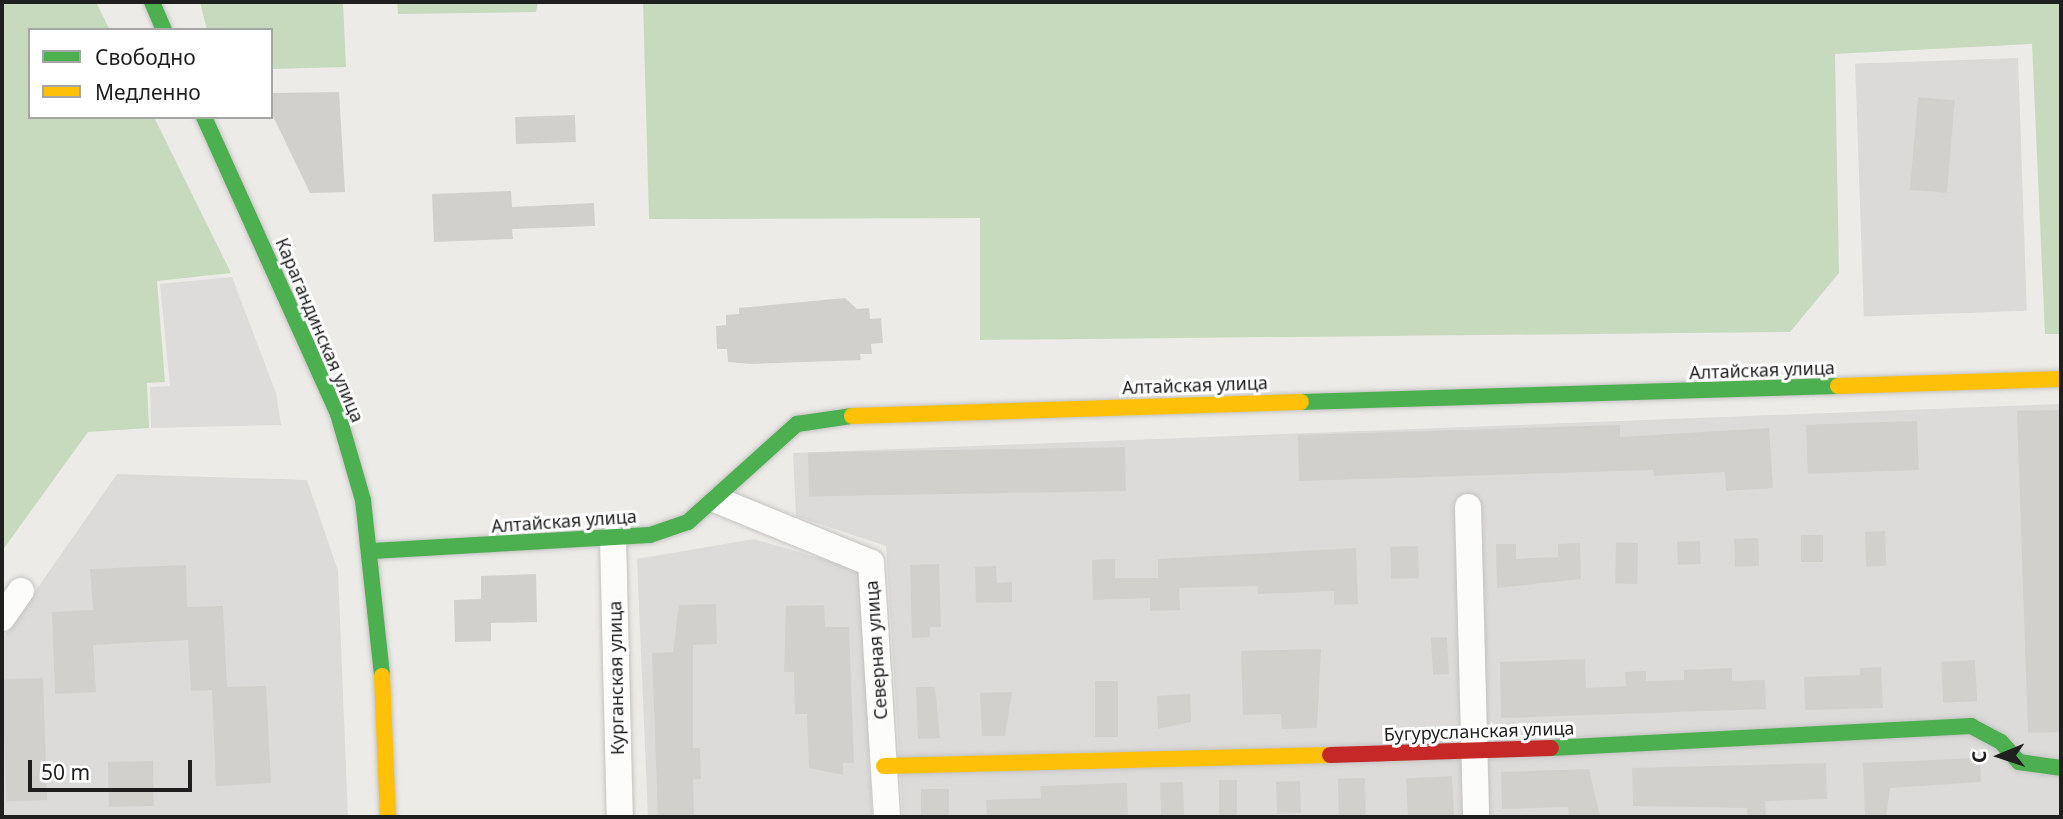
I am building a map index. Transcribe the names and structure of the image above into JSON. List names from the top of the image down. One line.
{"streets":{"street":["Карагандинская улица","Алтайская улица","Северная улица","Курганская улица","Бугурусланская улица"]},"crossings":[["Карагандинская улица","Алтайская улица"],["Алтайская улица","Северная улица"],["Алтайская улица","Курганская улица"],["Северная улица","Бугурусланская улица"]],"legend":["Свободно","Медленно"],"scale_bar":"50 m","north":"left"}
